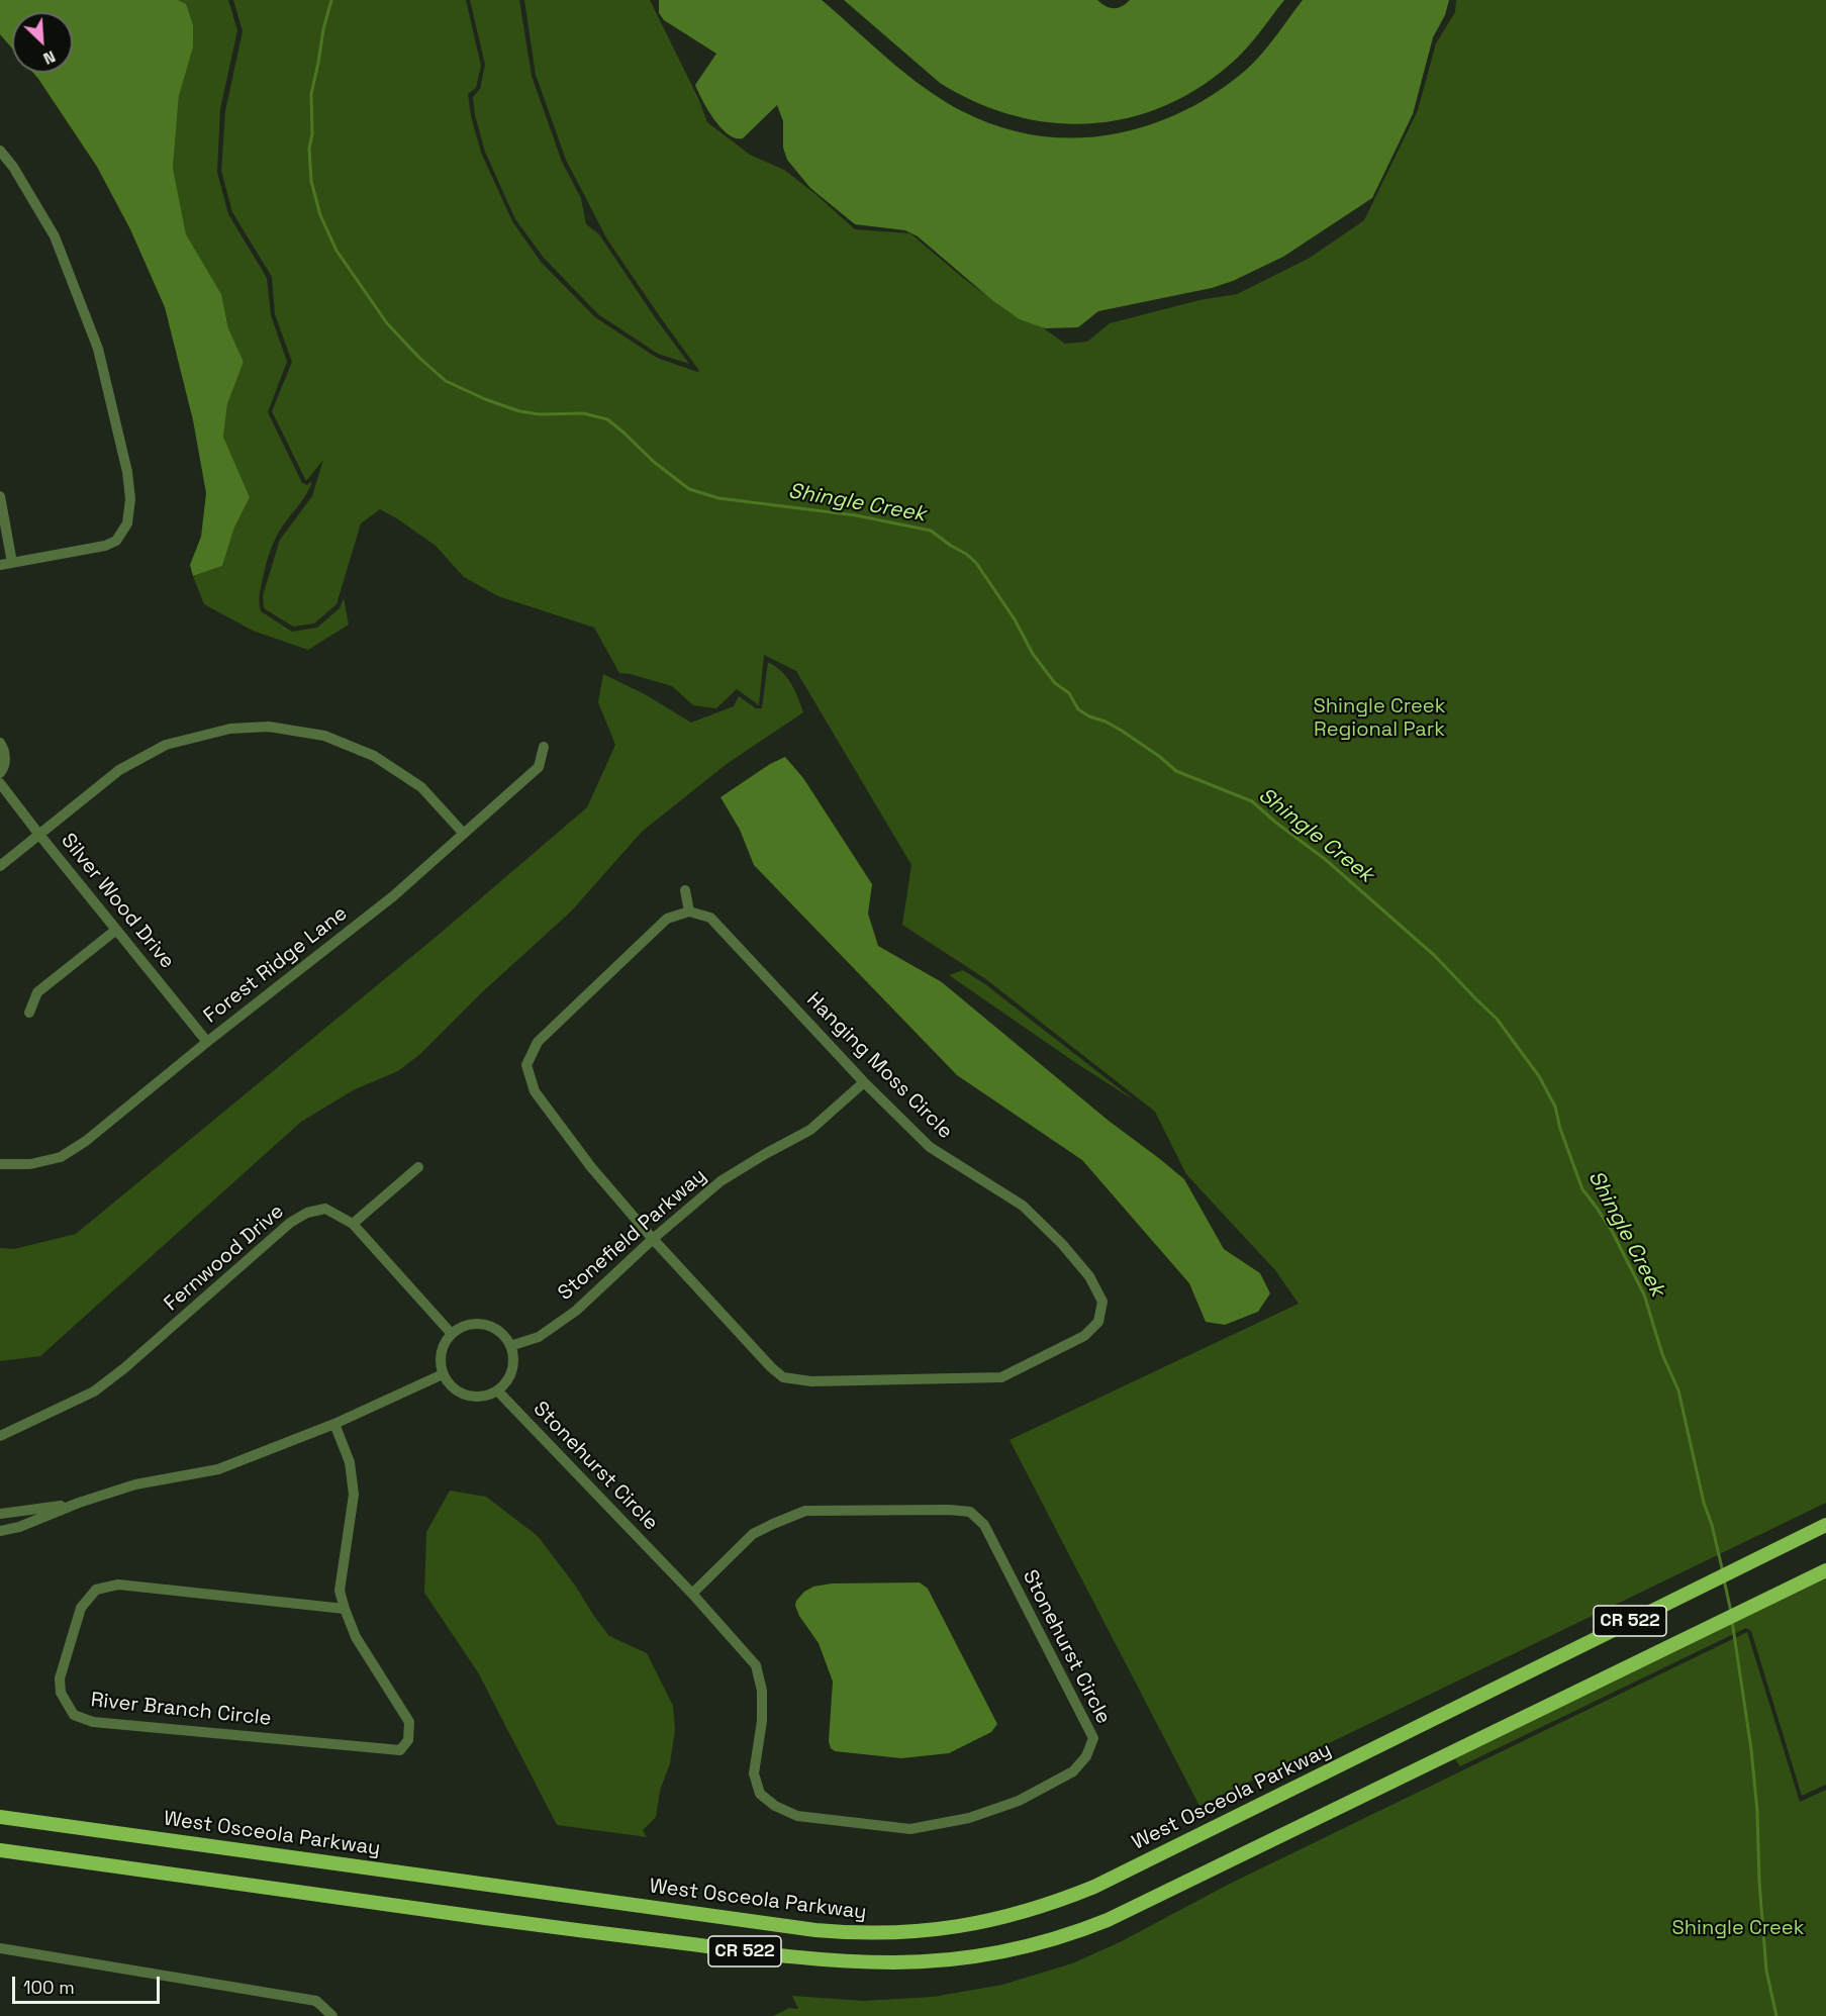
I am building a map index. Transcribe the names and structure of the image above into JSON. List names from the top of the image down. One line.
{"streets":{"main road":["CR 522","West Osceola Parkway"],"street":["Silver Wood Drive","Forest Ridge Lane","Hanging Moss Circle","Stonefield Parkway","Fernwood Drive","Stonehurst Circle","River Branch Circle"]},"crossings":[["Silver Wood Drive","Forest Ridge Lane"],["Hanging Moss Circle","Stonefield Parkway"],["Stonefield Parkway","Fernwood Drive"],["Stonefield Parkway","Stonehurst Circle"],["Fernwood Drive","Stonehurst Circle"]],"water":["Shingle Creek"],"parks":["Shingle Creek Regional Park","Shingle Creek"],"scale_bar":"100 m","north":"bottom right"}
